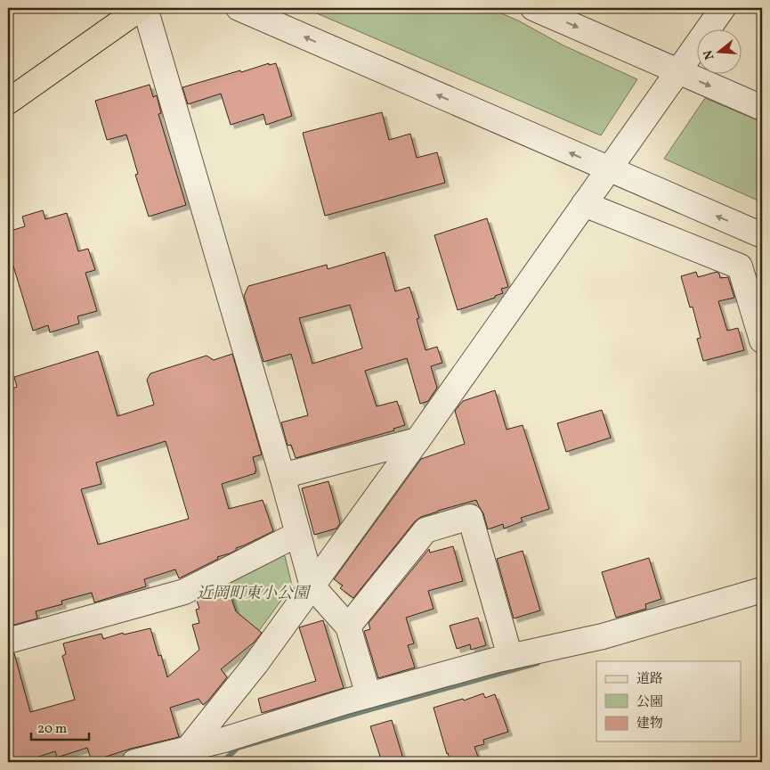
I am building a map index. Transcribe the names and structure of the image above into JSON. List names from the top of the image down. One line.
{"parks":["近岡町東小公園"],"legend":["道路","公園","建物"],"scale_bar":"20 m","north":"left"}
